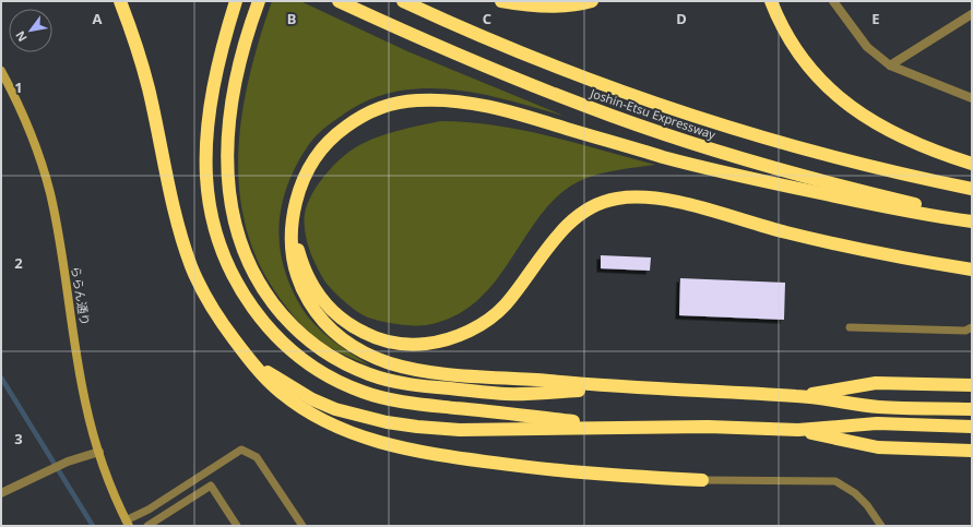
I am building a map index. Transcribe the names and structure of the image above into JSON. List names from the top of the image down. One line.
{"streets":{"highway":["Joshin-Etsu Expressway"],"street":["ららん通り"]},"north":"bottom left","grid":{"columns":["A","B","C","D","E"],"rows":["1","2","3"]}}
